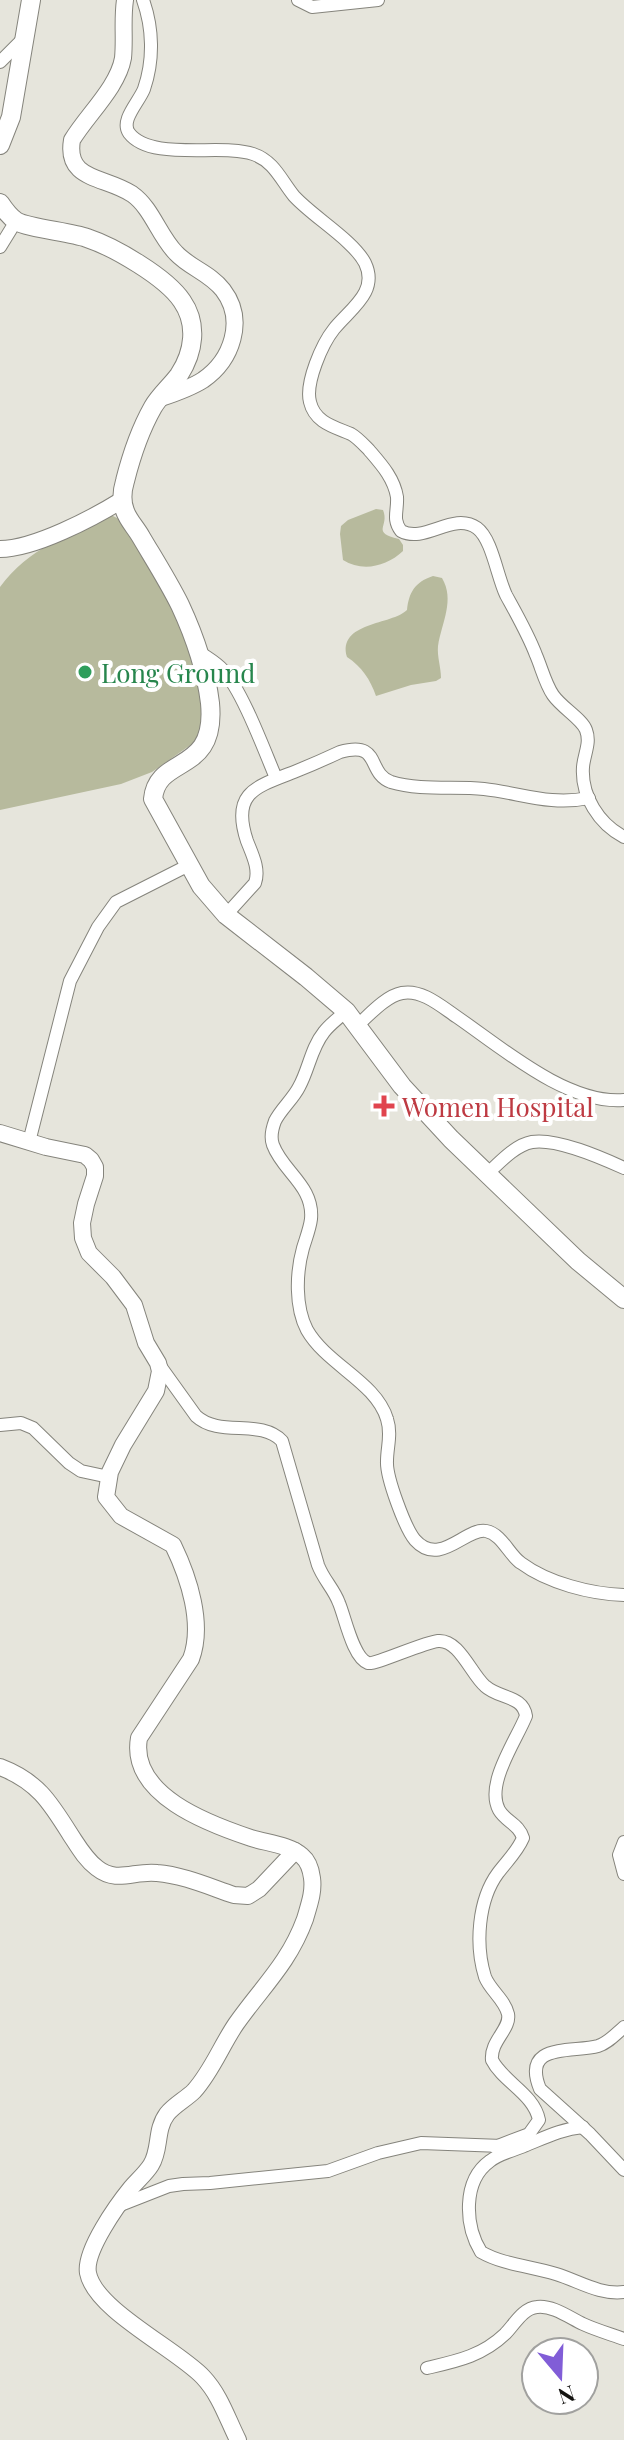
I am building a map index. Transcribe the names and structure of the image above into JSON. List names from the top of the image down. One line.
{"places":{"other":["Long Ground"],"health":["Women Hospital"]},"north":"bottom"}
